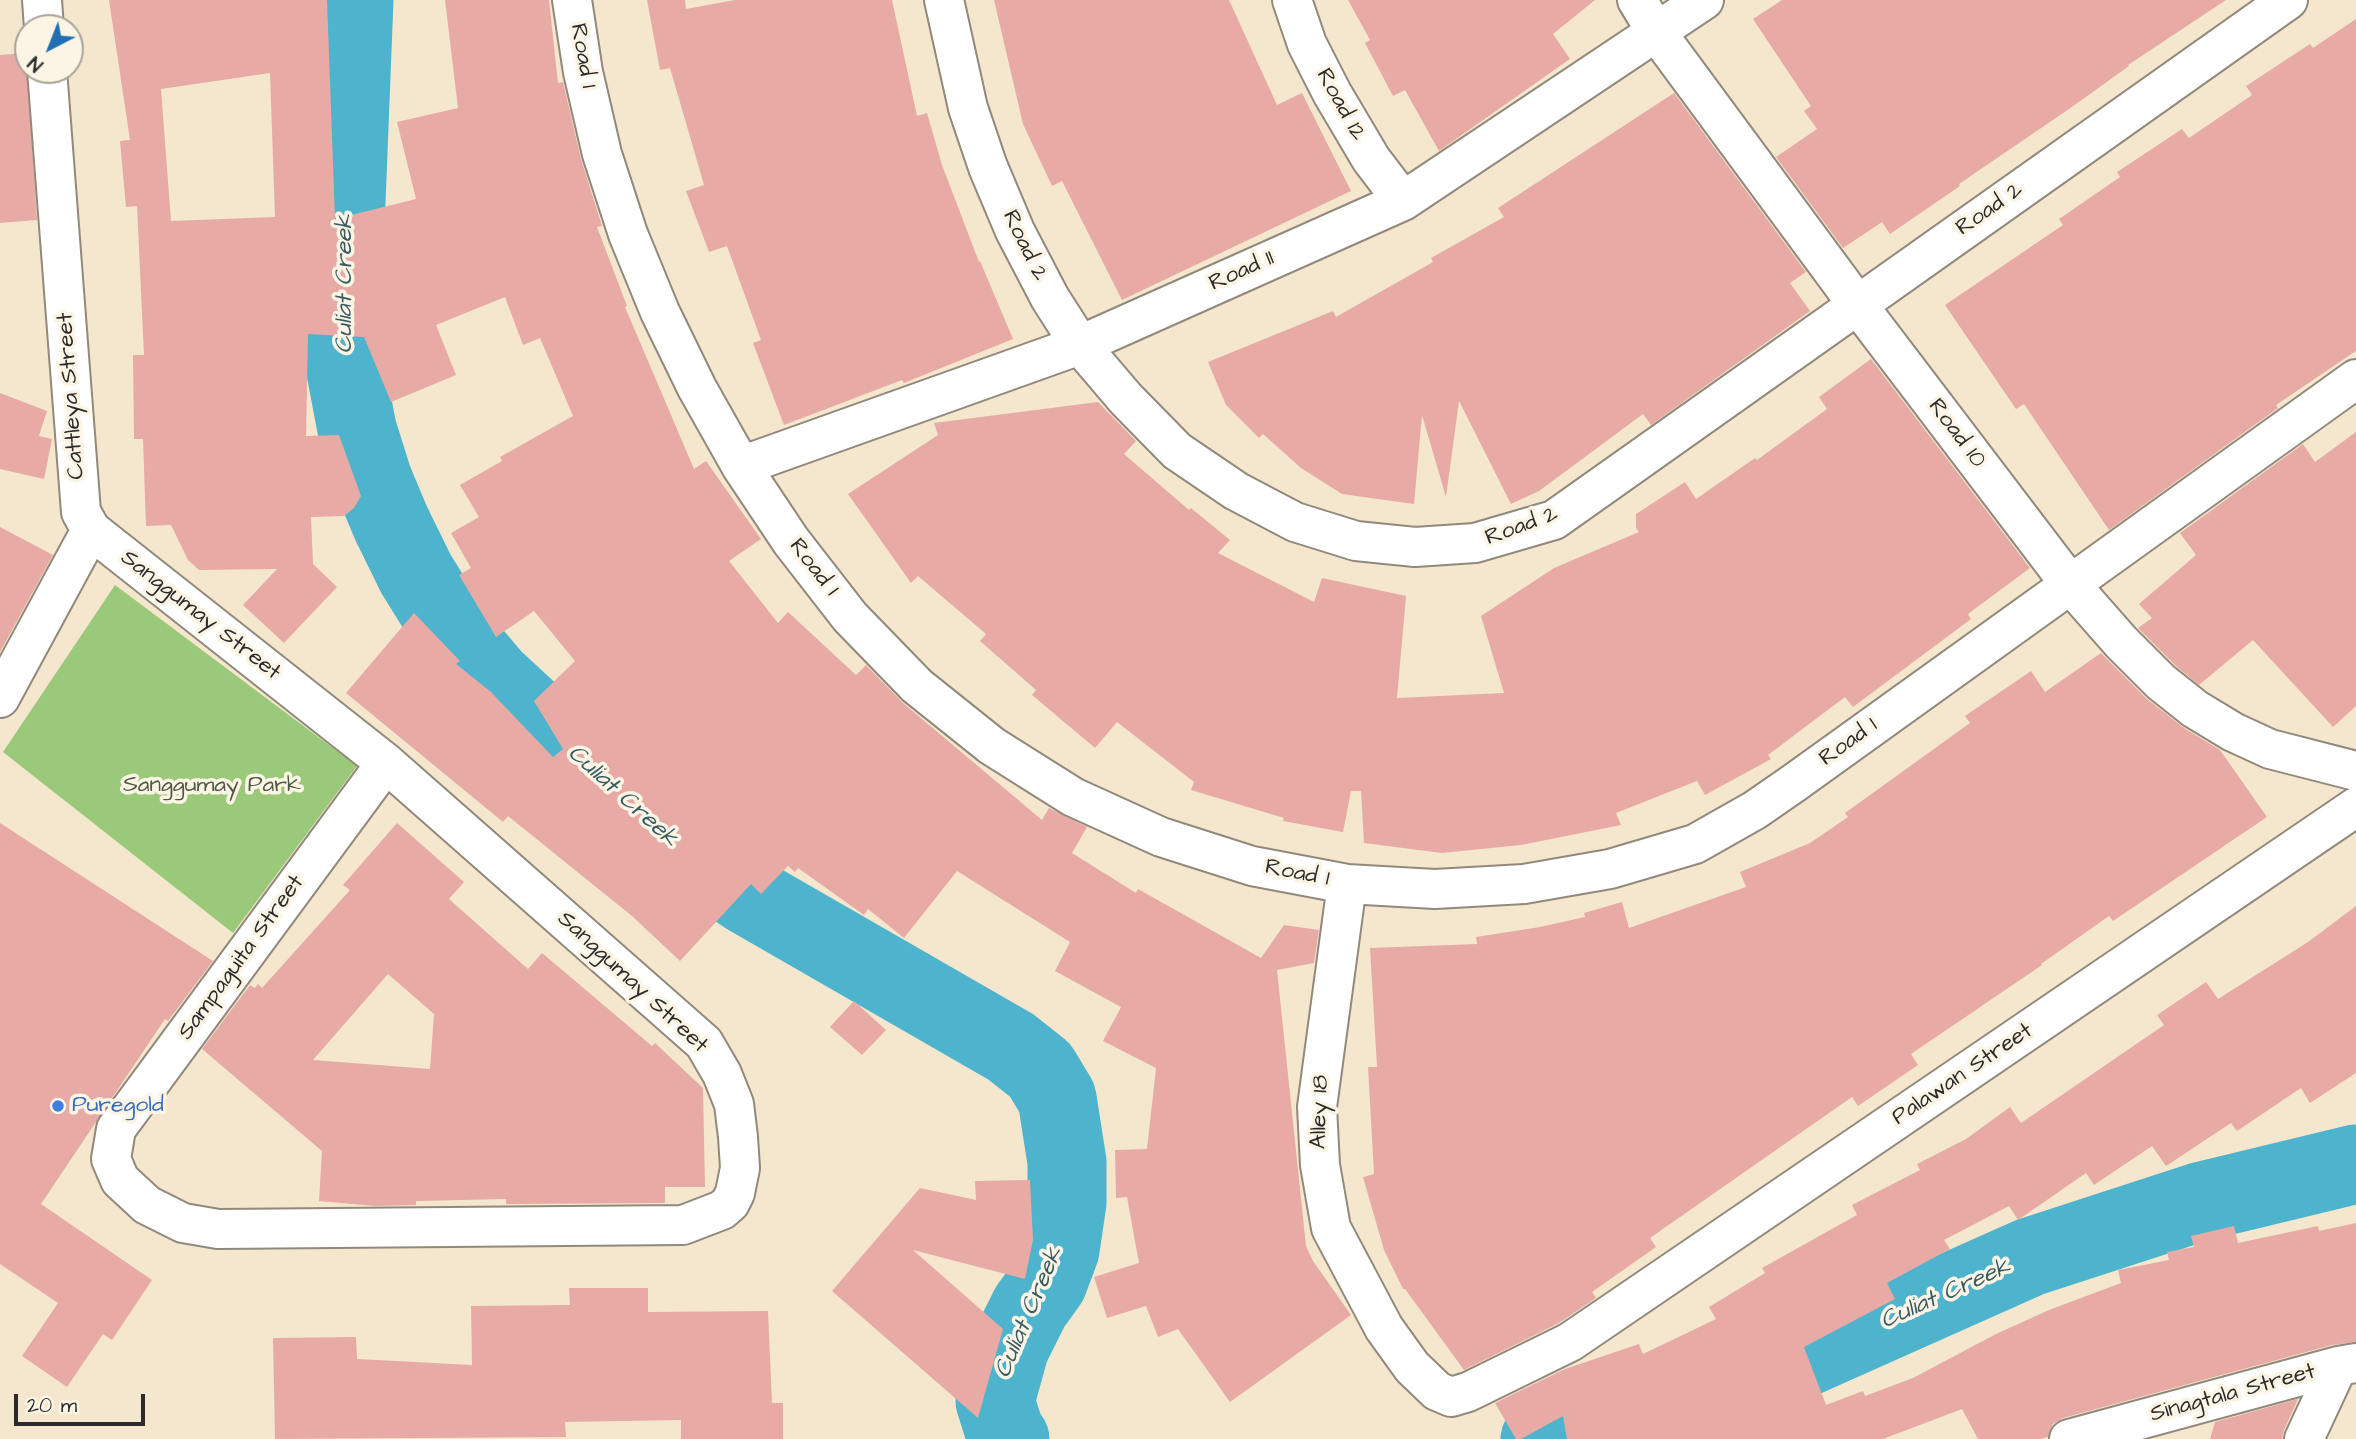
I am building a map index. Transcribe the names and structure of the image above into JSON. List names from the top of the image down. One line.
{"streets":{"street":["Road 1","Road 12","Road 2","Road 11","Cattleya Street","Road 10","Sanggumay Street","Sampaguita Street","Palawan Street","Alley 18","Sinagtala Street"]},"crossings":[["Road 1","Road 11"],["Road 1","Road 10"],["Road 1","Alley 18"],["Road 12","Road 11"],["Road 2","Road 11"],["Road 2","Road 10"],["Road 11","Road 10"],["Cattleya Street","Sanggumay Street"],["Sanggumay Street","Sampaguita Street"],["Palawan Street","Alley 18"]],"water":["Culiat Creek"],"parks":["Sanggumay Park"],"places":["Puregold"],"scale_bar":"20 m","north":"bottom left"}
